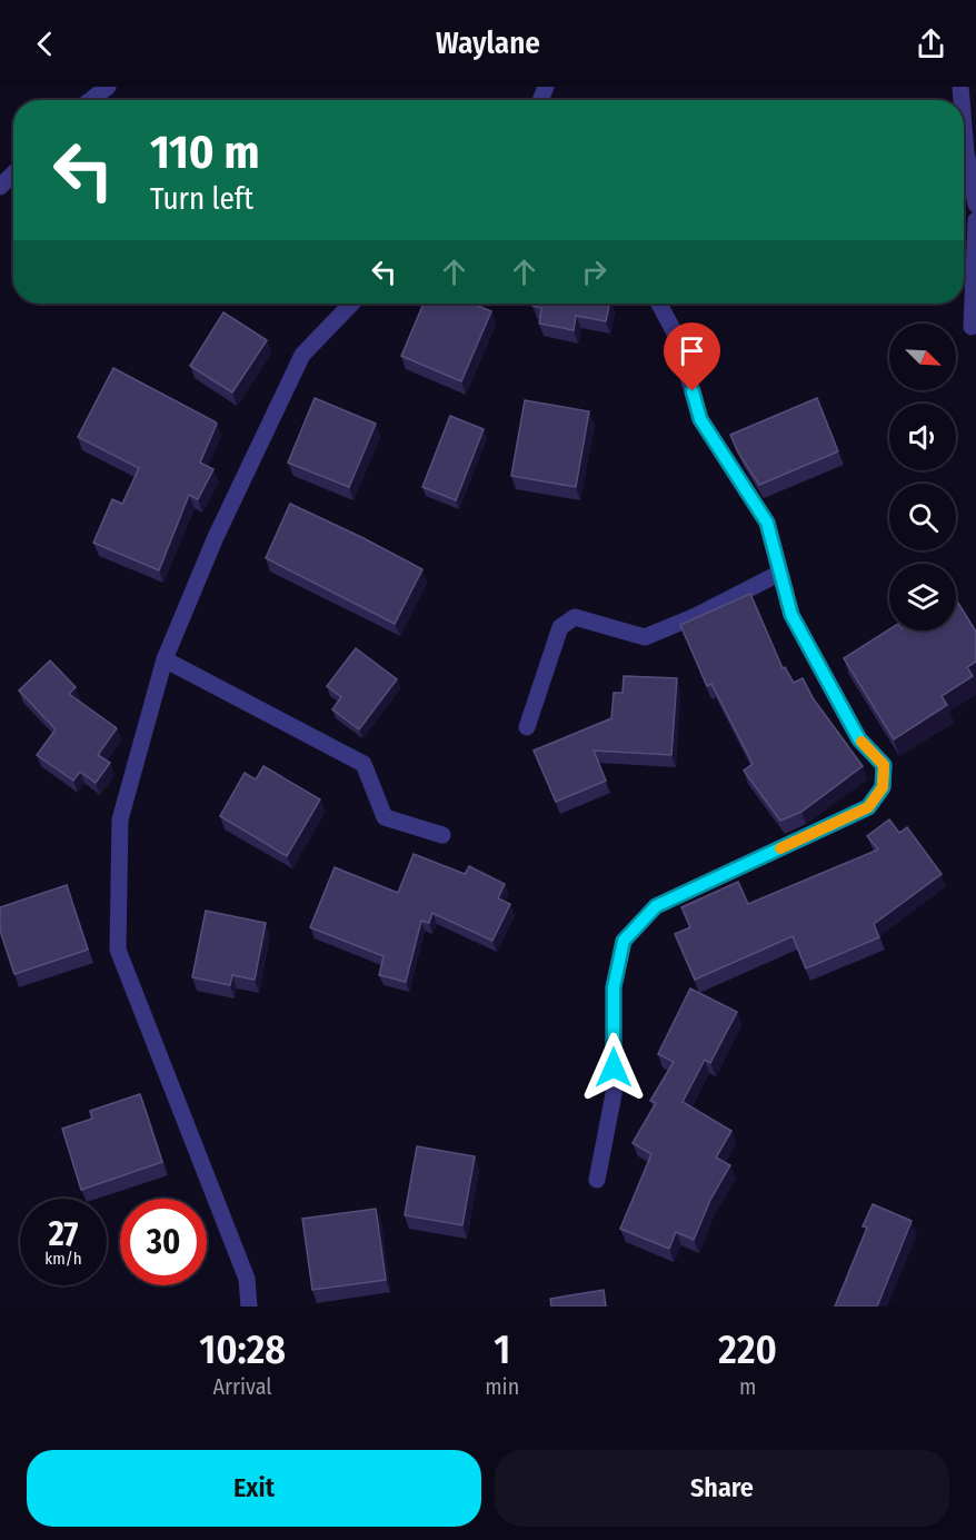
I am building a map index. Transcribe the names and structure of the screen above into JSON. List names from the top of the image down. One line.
{"north":"bottom right","page":{"header":"Waylane","turn":["110 m","Turn left"],"speed":"27 km/h","limit":"30","eta":["10:28","Arrival","1","min","220","m"],"buttons":["Exit","Share"]}}
